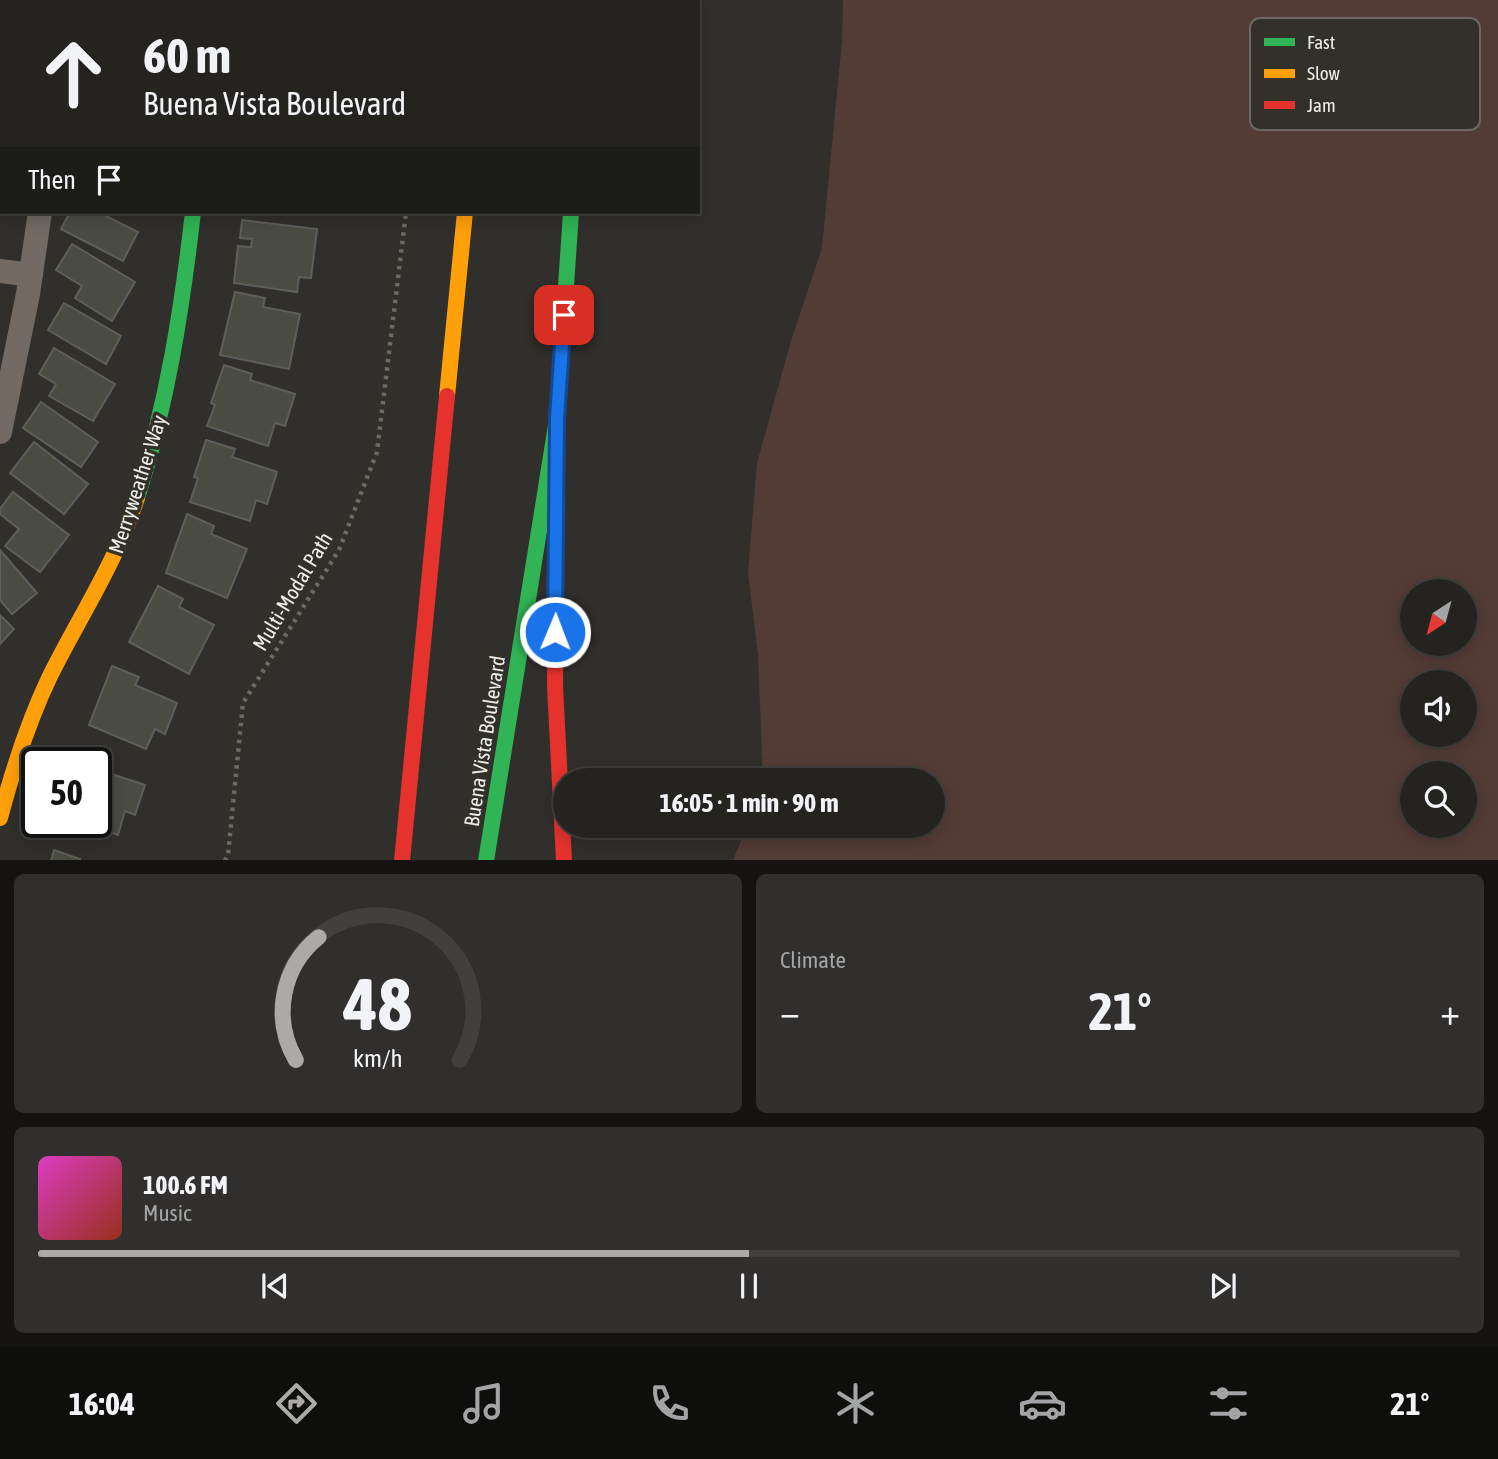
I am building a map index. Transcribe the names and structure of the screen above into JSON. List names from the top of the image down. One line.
{"streets":{"main road":["Merryweather Way","Buena Vista Boulevard"],"path":["Multi-Modal Path"]},"legend":["Fast","Slow","Jam"],"north":"bottom left","page":{"turn":["60 m","Buena Vista Boulevard"],"then":"Then","limit":"50","trip":"16:05 · 1 min · 90 m","tile":"Climate","heat":["−","21°","+"],"song":["100.6 FM","Music"],"tabs":["16:04","21°"],"gauge":["48","km/h"]}}
